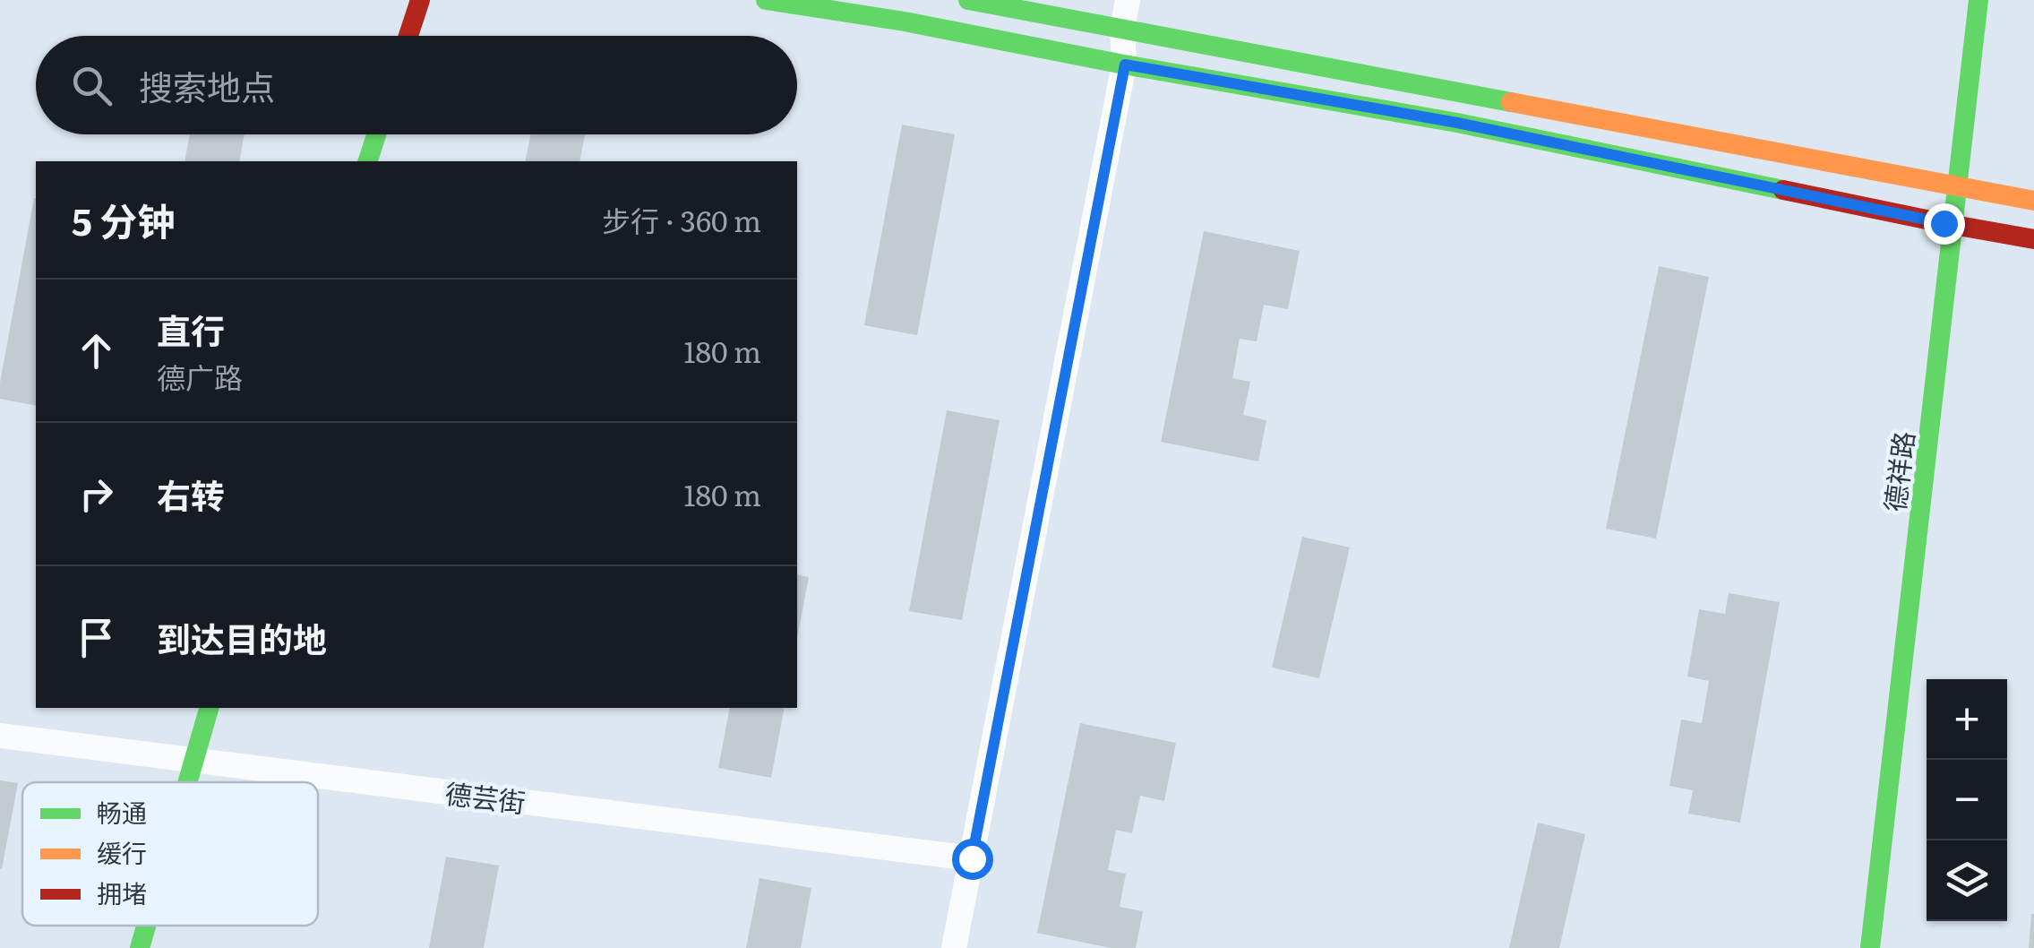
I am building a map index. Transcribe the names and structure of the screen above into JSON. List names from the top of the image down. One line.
{"streets":{"street":["德祥路","德芸街"]},"legend":["畅通","缓行","拥堵"],"page":{"search":"搜索地点","heading":["5 分钟","步行 · 360 m"],"list":[["直行","德广路","180 m"],["右转","180 m"],"到达目的地"],"map_buttons":["+","−"]}}
